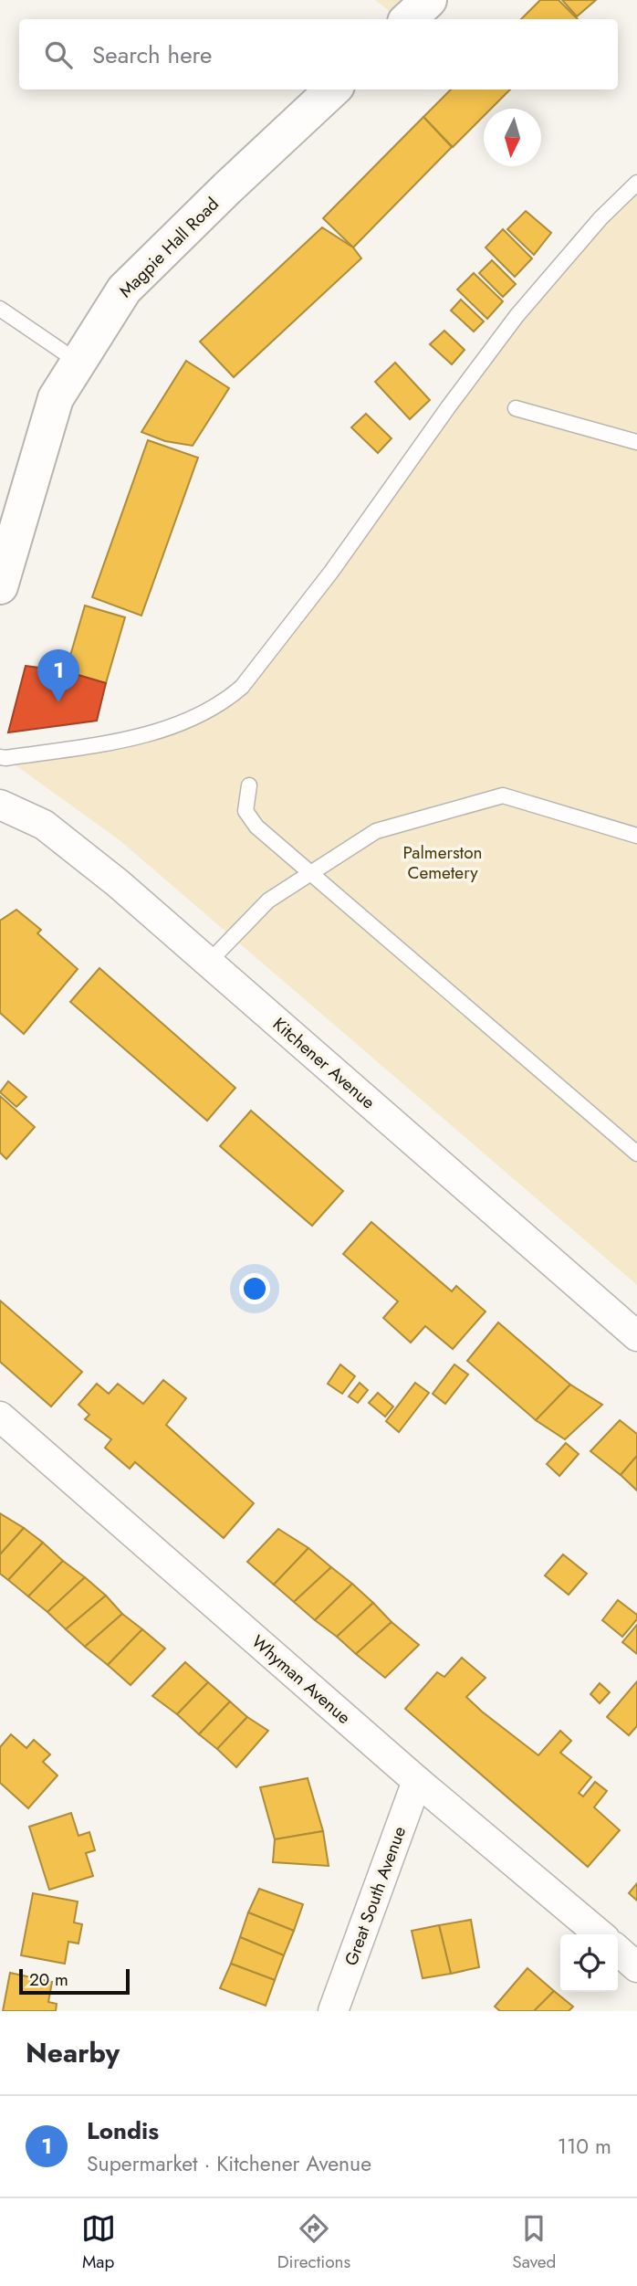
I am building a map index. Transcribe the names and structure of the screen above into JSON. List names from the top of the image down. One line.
{"streets":{"street":["Magpie Hall Road","Kitchener Avenue","Whyman Avenue","Great South Avenue"]},"crossings":[["Whyman Avenue","Great South Avenue"]],"parks":["Palmerston Cemetery"],"scale_bar":"20 m","north":"bottom","page":{"search":"Search here","pins":"1","scale":"20 m","heading":"Nearby","list":[{"mark":"1","name":"Londis","note":"Supermarket · Kitchener Avenue","value":"110 m"}],"nav":["Map","Directions","Saved"]}}
